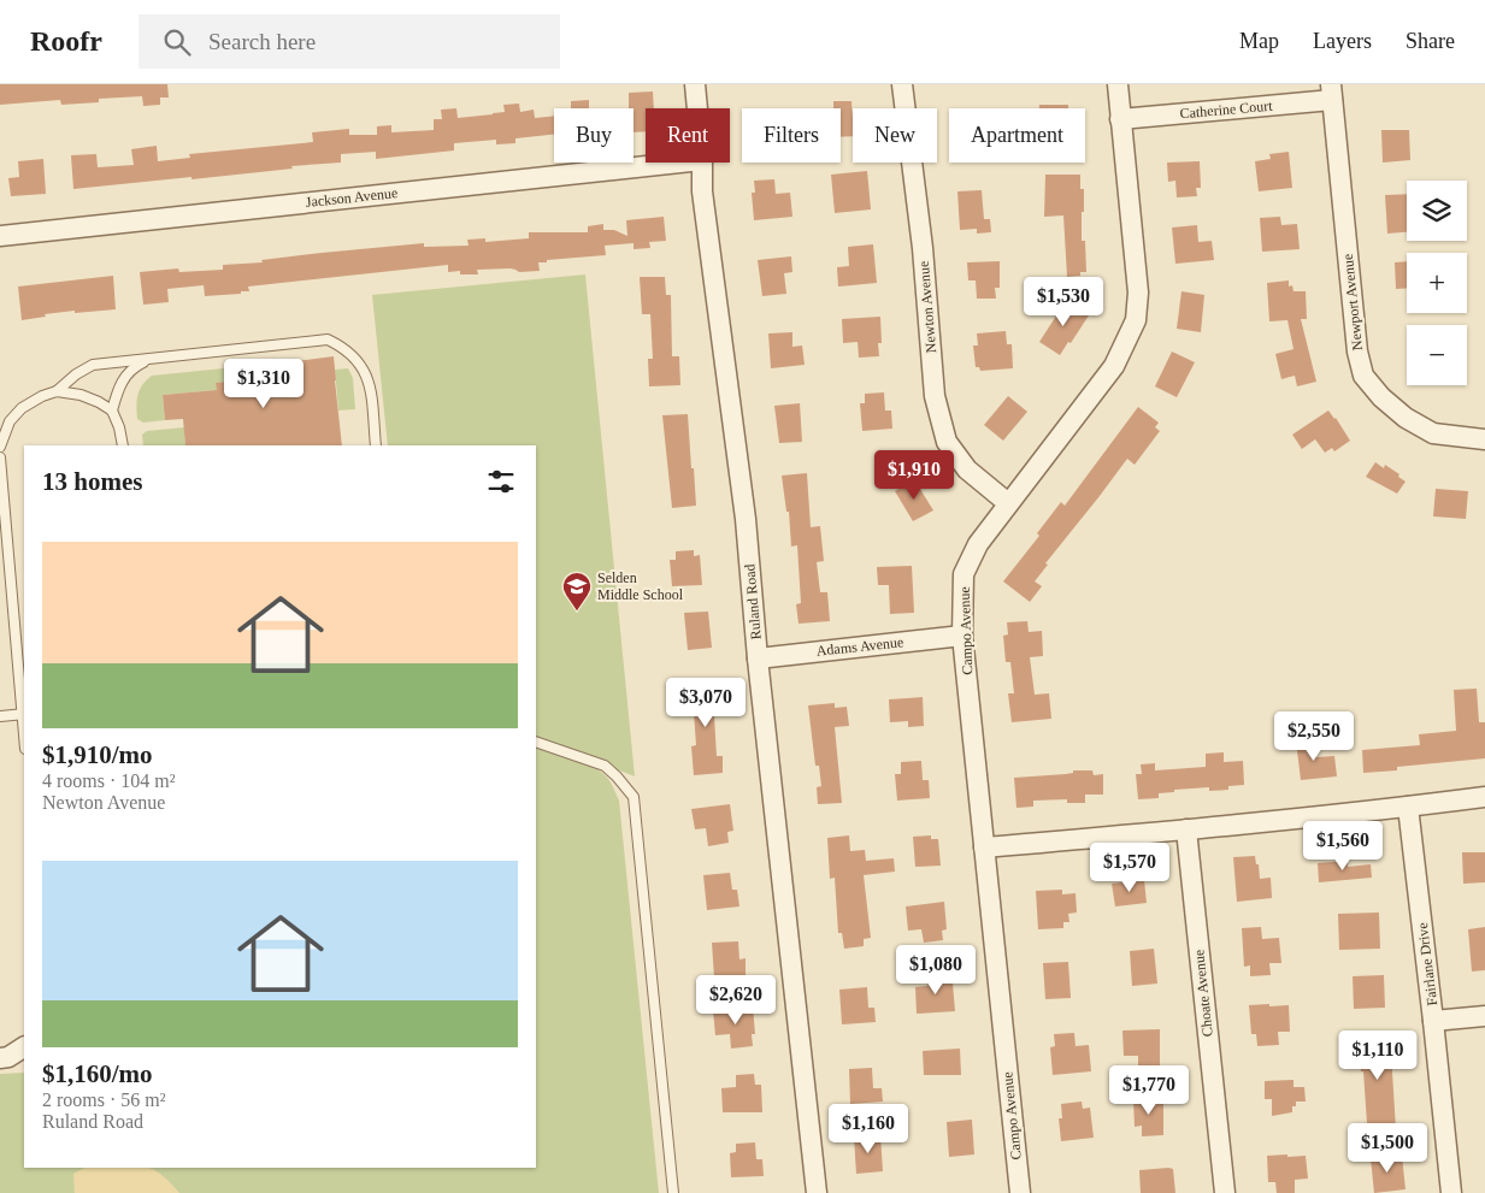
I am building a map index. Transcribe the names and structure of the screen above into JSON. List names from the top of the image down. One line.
{"streets":{"street":["Catherine Court","Jackson Avenue","Newport Avenue","Newton Avenue","Ruland Road","Campo Avenue","Adams Avenue","Fairlane Drive","Choate Avenue"]},"crossings":[["Catherine Court","Newport Avenue"],["Catherine Court","Campo Avenue"],["Newton Avenue","Campo Avenue"],["Ruland Road","Adams Avenue"],["Campo Avenue","Adams Avenue"]],"places":{"school or university":["Selden Middle School"]},"page":{"header":"Roofr","search":"Search here","nav":["Map","Layers","Share"],"chip":["Buy","Rent","Filters","New","Apartment"],"map_buttons":["+","−"],"price":["$1,530","$1,310","$1,910","$3,070","$2,550","$1,560","$1,570","$1,080","$2,620","$1,110","$1,770","$1,160","$1,500"],"heading":"13 homes","list":[{"name":"$1,910/mo","note":"4 rooms · 104 m² · Newton Avenue"},{"name":"$1,160/mo","note":"2 rooms · 56 m² · Ruland Road"}]}}
